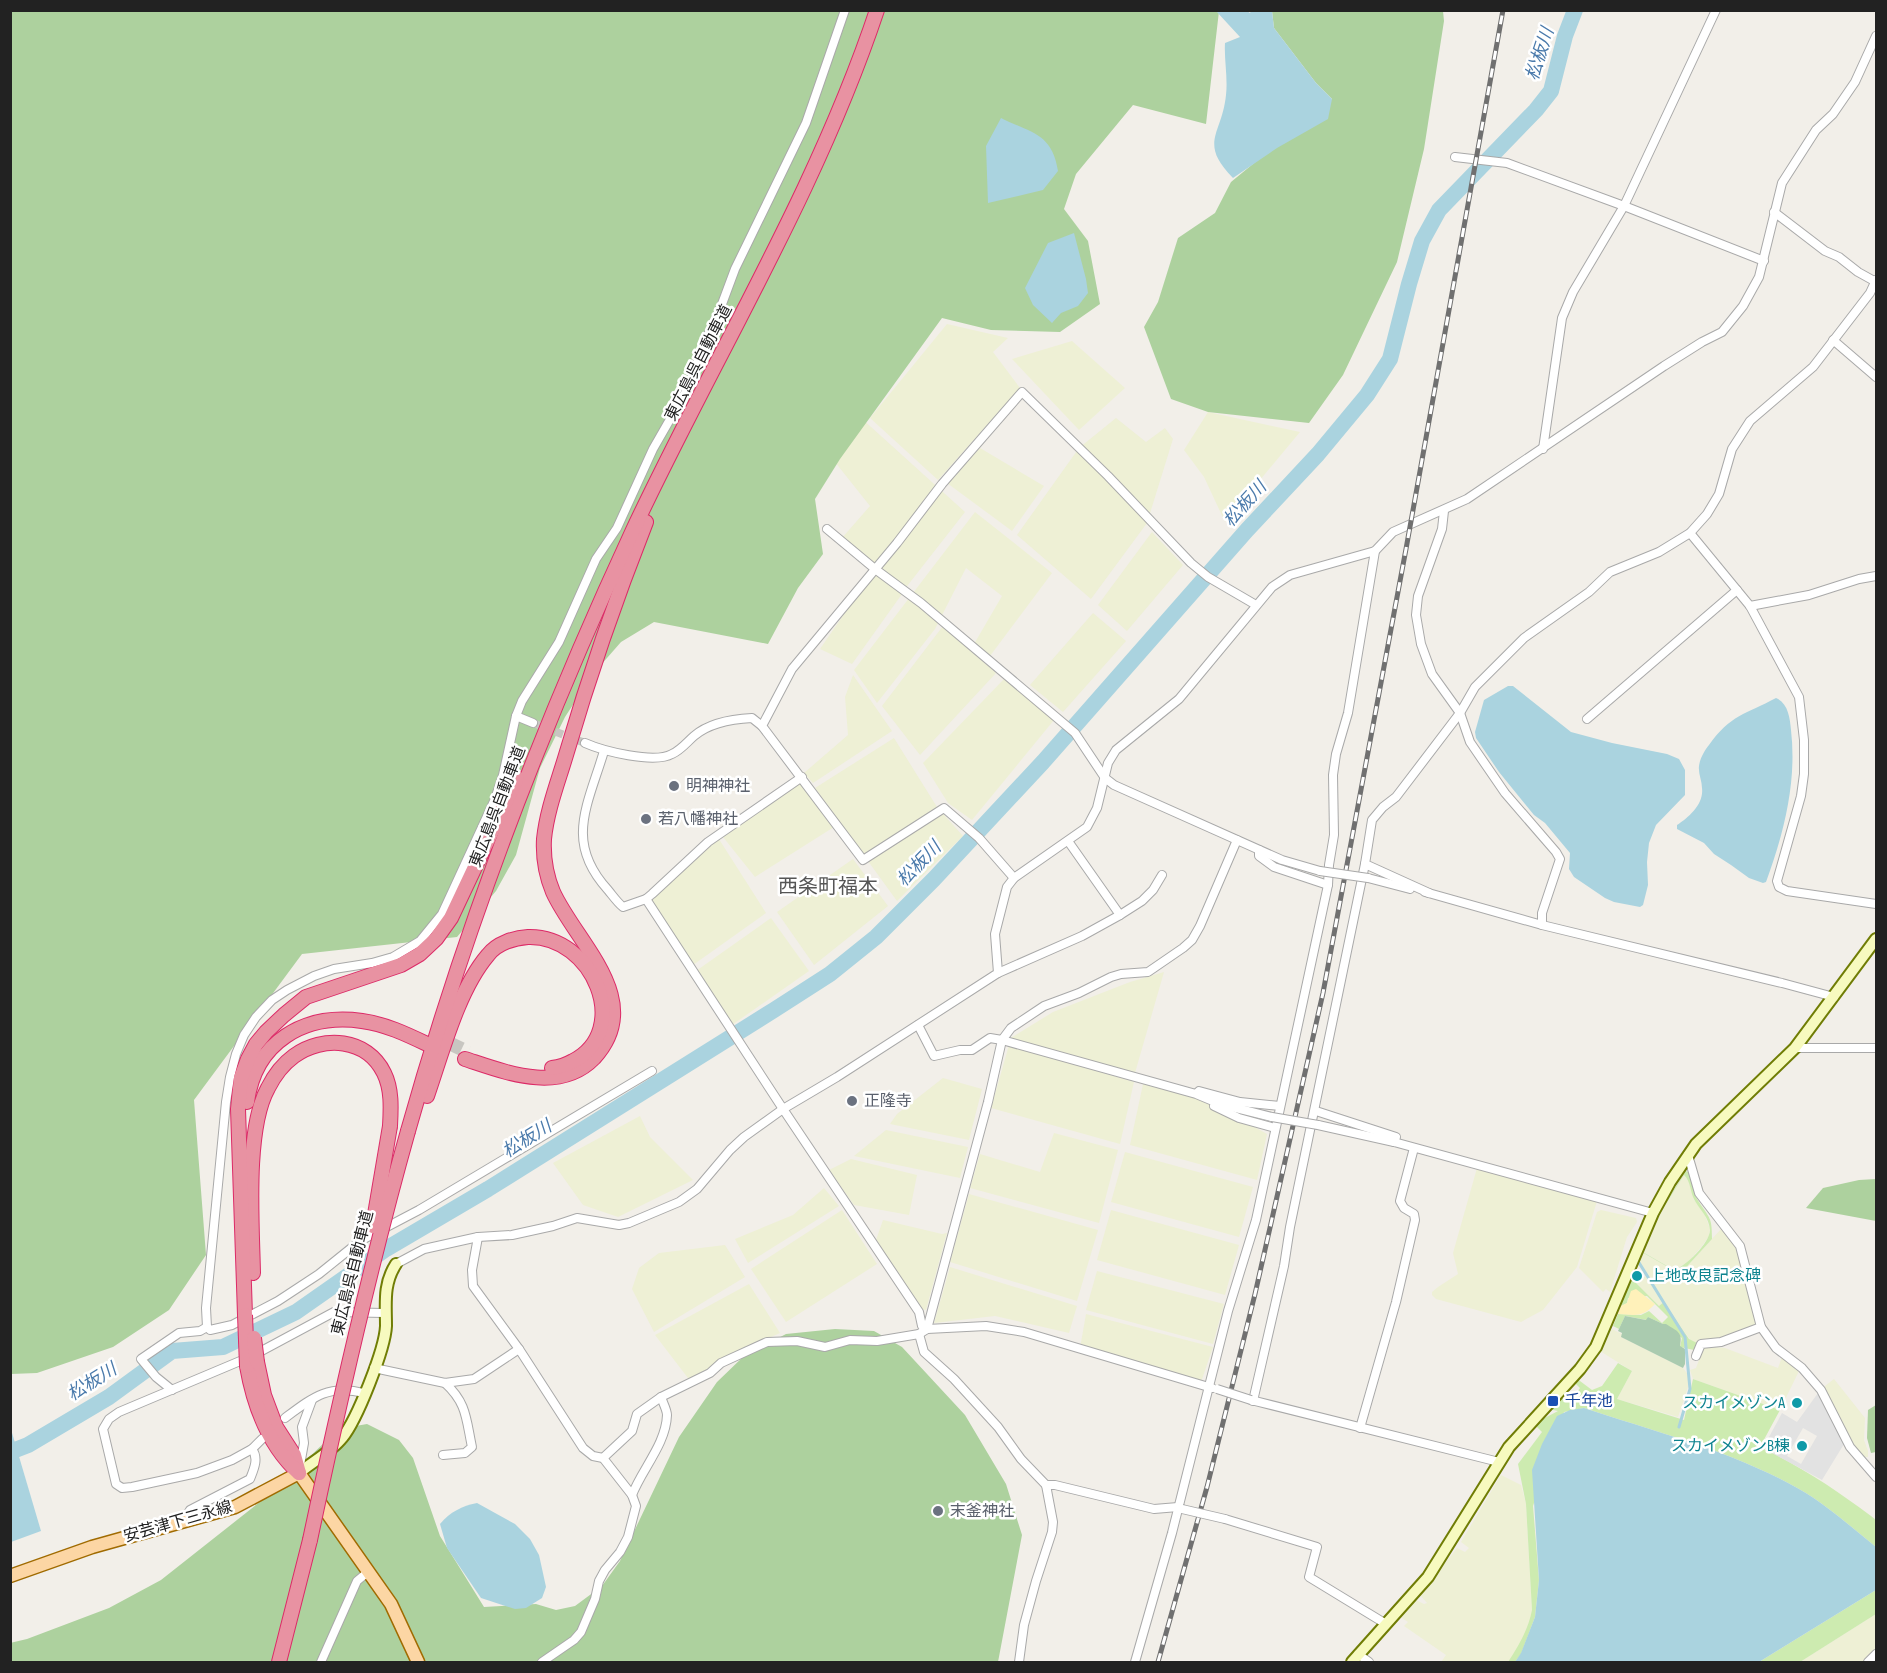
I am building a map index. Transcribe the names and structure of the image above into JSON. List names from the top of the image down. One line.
{"streets":{"highway":["東広島呉自動車道"],"main road":["安芸津下三永線"]},"districts":["西条町福本"],"water":["松板川"],"places":{"other":["明神神社","若八幡神社","正隆寺","上地改良記念碑","スカイメゾンA","スカイメゾンB棟","末釜神社"],"transit":["千年池"]}}
